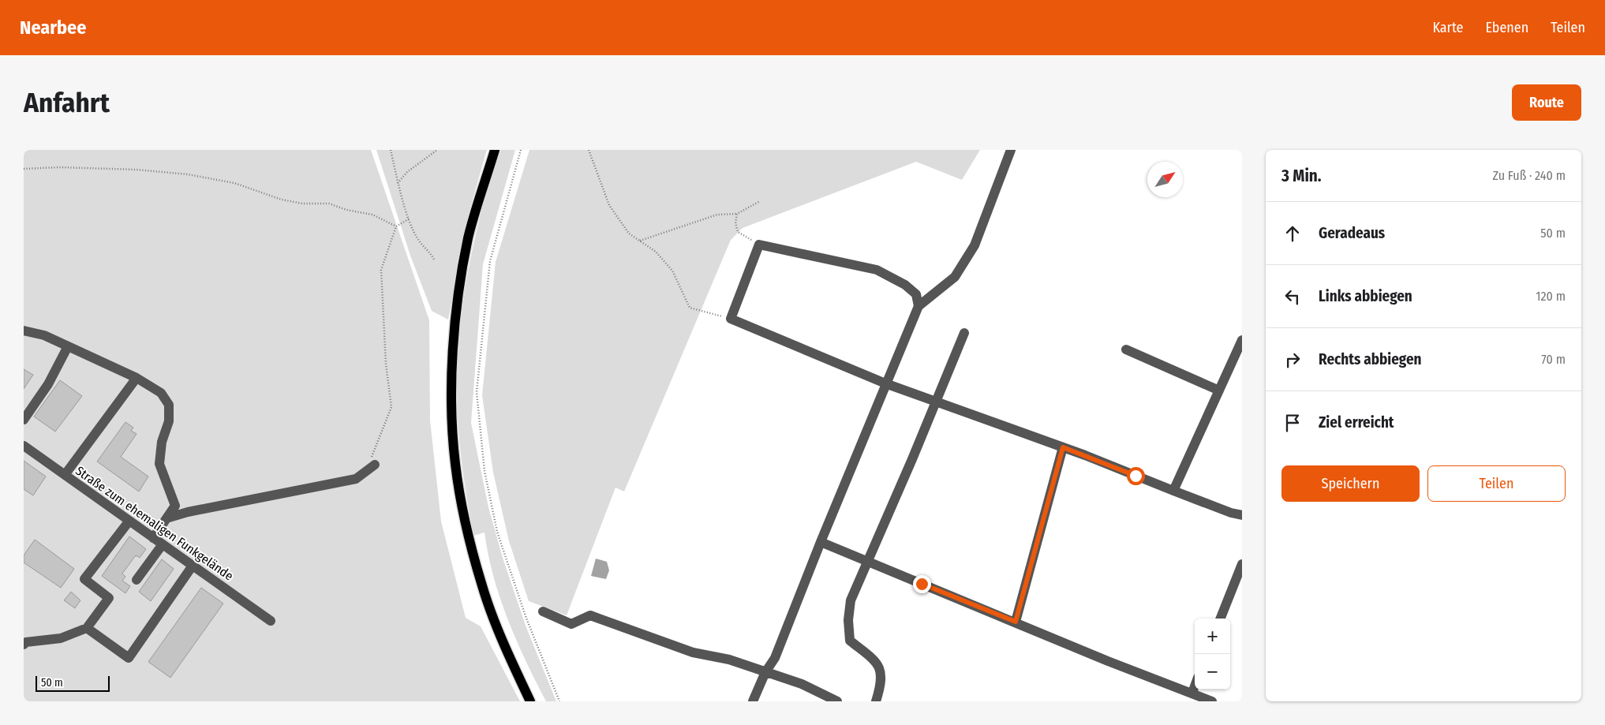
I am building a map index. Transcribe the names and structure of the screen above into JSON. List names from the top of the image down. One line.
{"streets":{"lane":["Straße zum ehemaligen Funkgelände"]},"scale_bar":"50 m","north":"top right","page":{"header":"Nearbee","nav":["Karte","Ebenen","Teilen"],"buttons":["Route",["Speichern","Teilen"]],"title":"Anfahrt","heading":["3 Min.","Zu Fuß · 240 m"],"list":[["Geradeaus","50 m"],["Links abbiegen","120 m"],["Rechts abbiegen","70 m"],"Ziel erreicht"],"map_buttons":["+","−"],"scale":"50 m"}}
